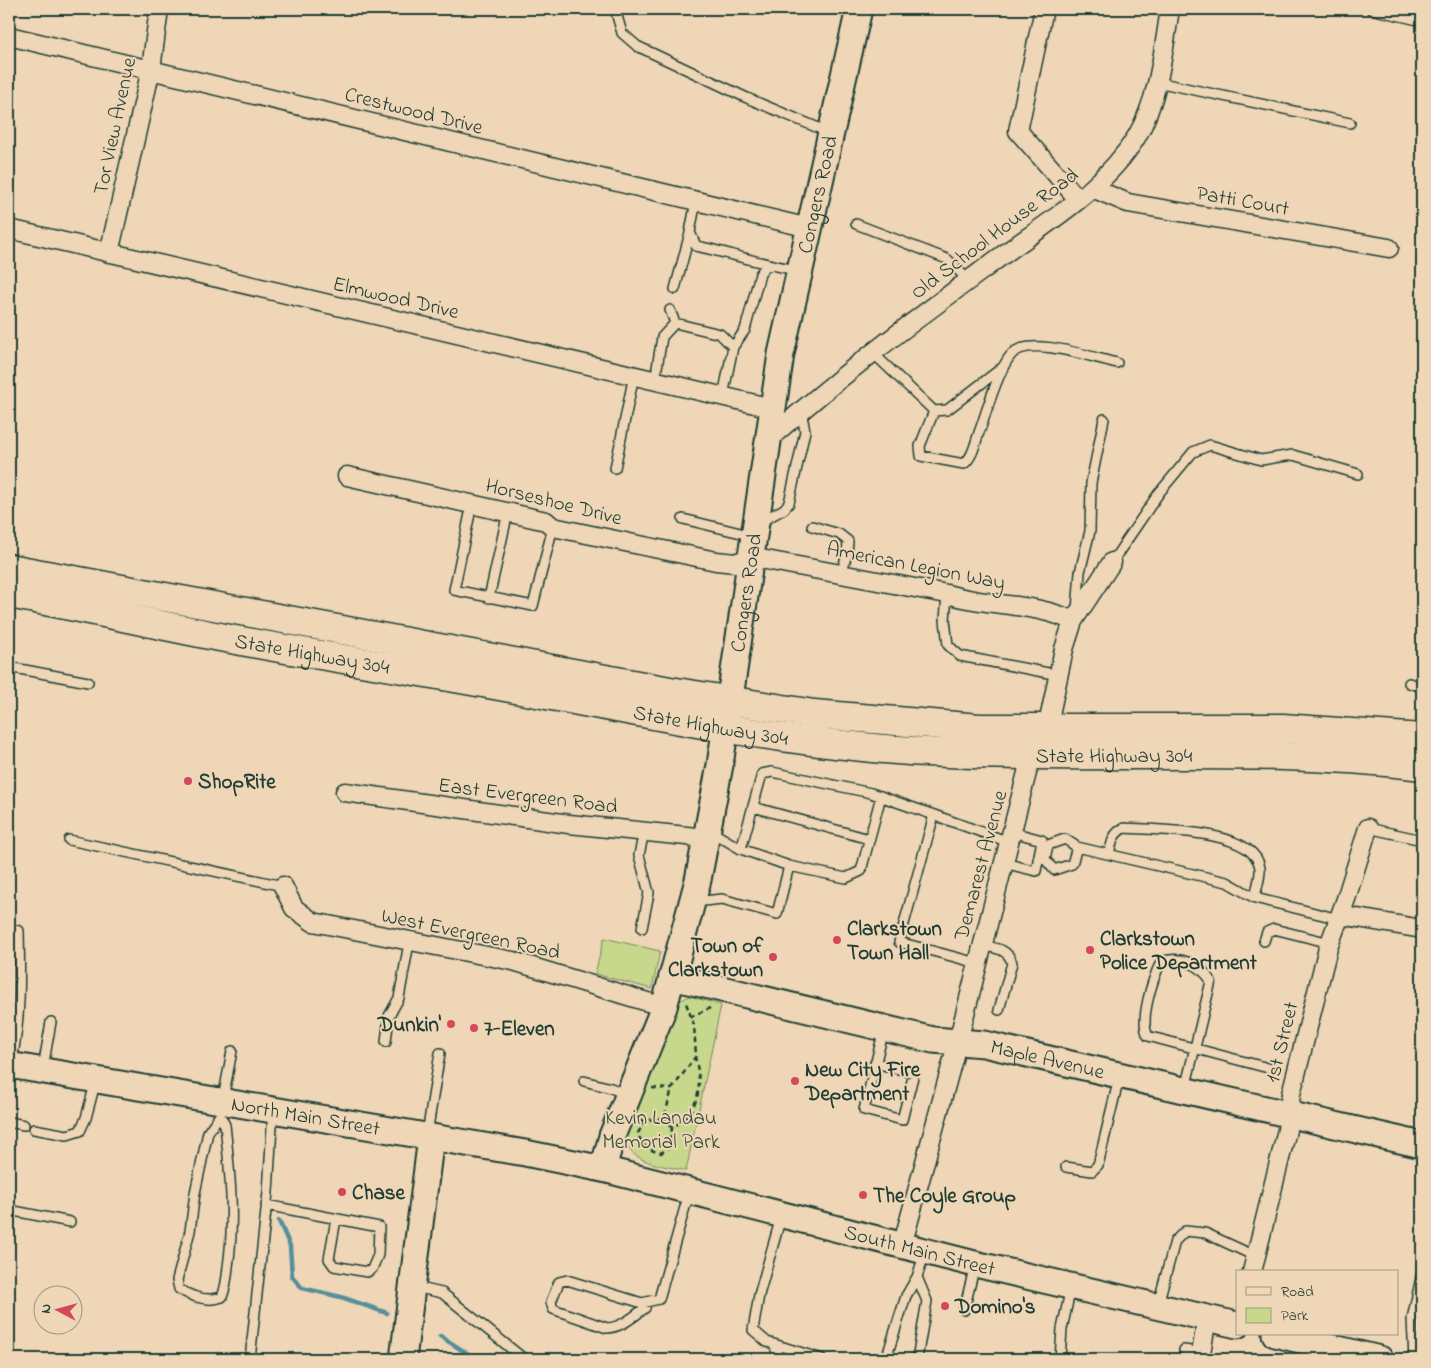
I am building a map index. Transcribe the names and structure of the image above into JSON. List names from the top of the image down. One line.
{"streets":{"main road":["State Highway 304"],"street":["Crestwood Drive","Tor View Avenue","Congers Road","Patti Court","Old School House Road","Elmwood Drive","Horseshoe Drive","American Legion Way","East Evergreen Road","Demarest Avenue","West Evergreen Road","1st Street","Maple Avenue","North Main Street","South Main Street"]},"crossings":[["Crestwood Drive","Tor View Avenue"],["Crestwood Drive","Congers Road"],["Tor View Avenue","Elmwood Drive"],["Congers Road","Old School House Road"],["Congers Road","Elmwood Drive"],["Congers Road","Horseshoe Drive"],["Congers Road","American Legion Way"],["Congers Road","State Highway 304"],["Congers Road","East Evergreen Road"],["Congers Road","West Evergreen Road"],["Congers Road","Maple Avenue"],["Congers Road","North Main Street"],["Congers Road","South Main Street"],["Patti Court","Old School House Road"],["Horseshoe Drive","American Legion Way"],["State Highway 304","Demarest Avenue"],["Demarest Avenue","Maple Avenue"],["Demarest Avenue","South Main Street"],["1st Street","Maple Avenue"],["North Main Street","South Main Street"]],"parks":["Kevin Landau Memorial Park"],"places":["ShopRite","Clarkstown Town Hall","Clarkstown Police Department","Town of Clarkstown","Dunkin'","7-Eleven","New City Fire Department","Chase","The Coyle Group","Domino's"],"legend":["Road","Park"],"north":"left"}
